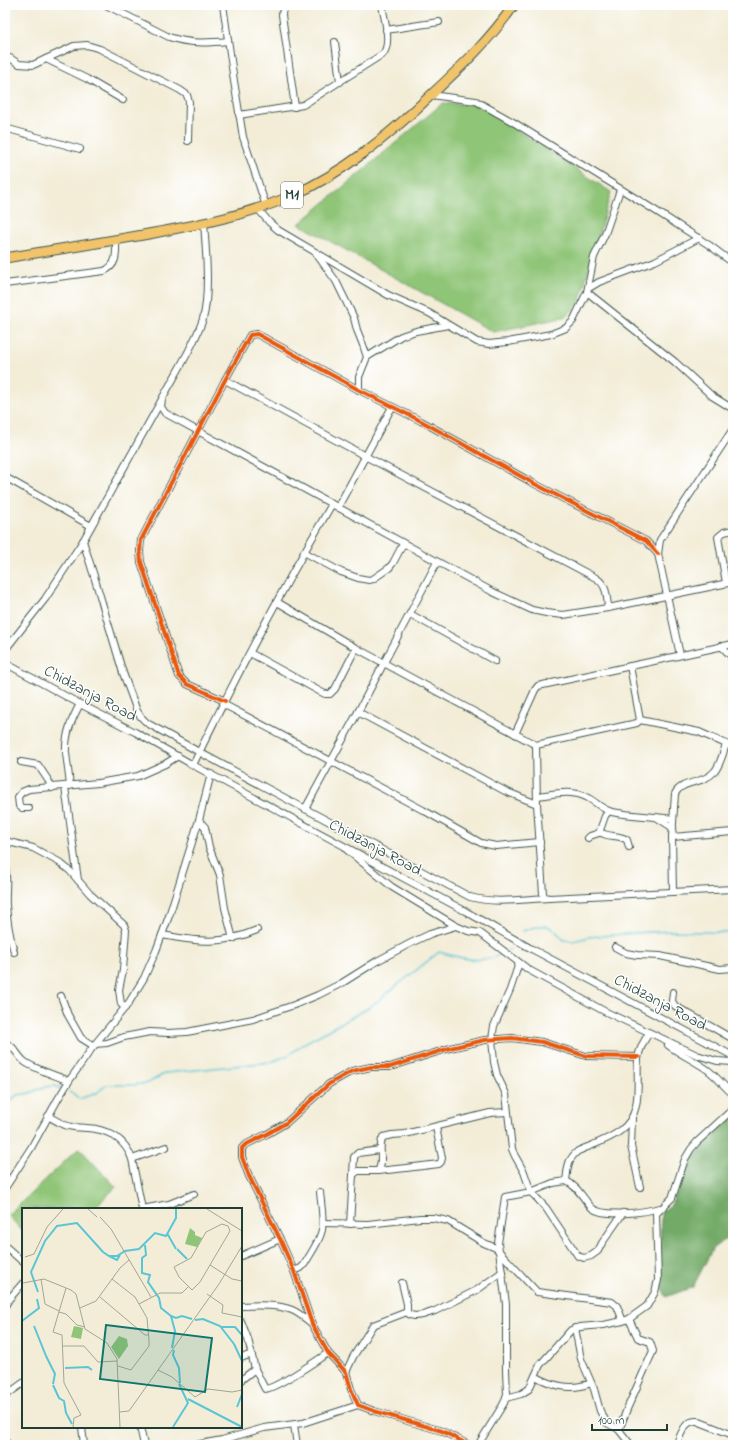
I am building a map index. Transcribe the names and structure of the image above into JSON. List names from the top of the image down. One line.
{"streets":{"highway":["M1"],"street":["Chidzanja Road"]},"scale_bar":"100 m"}
